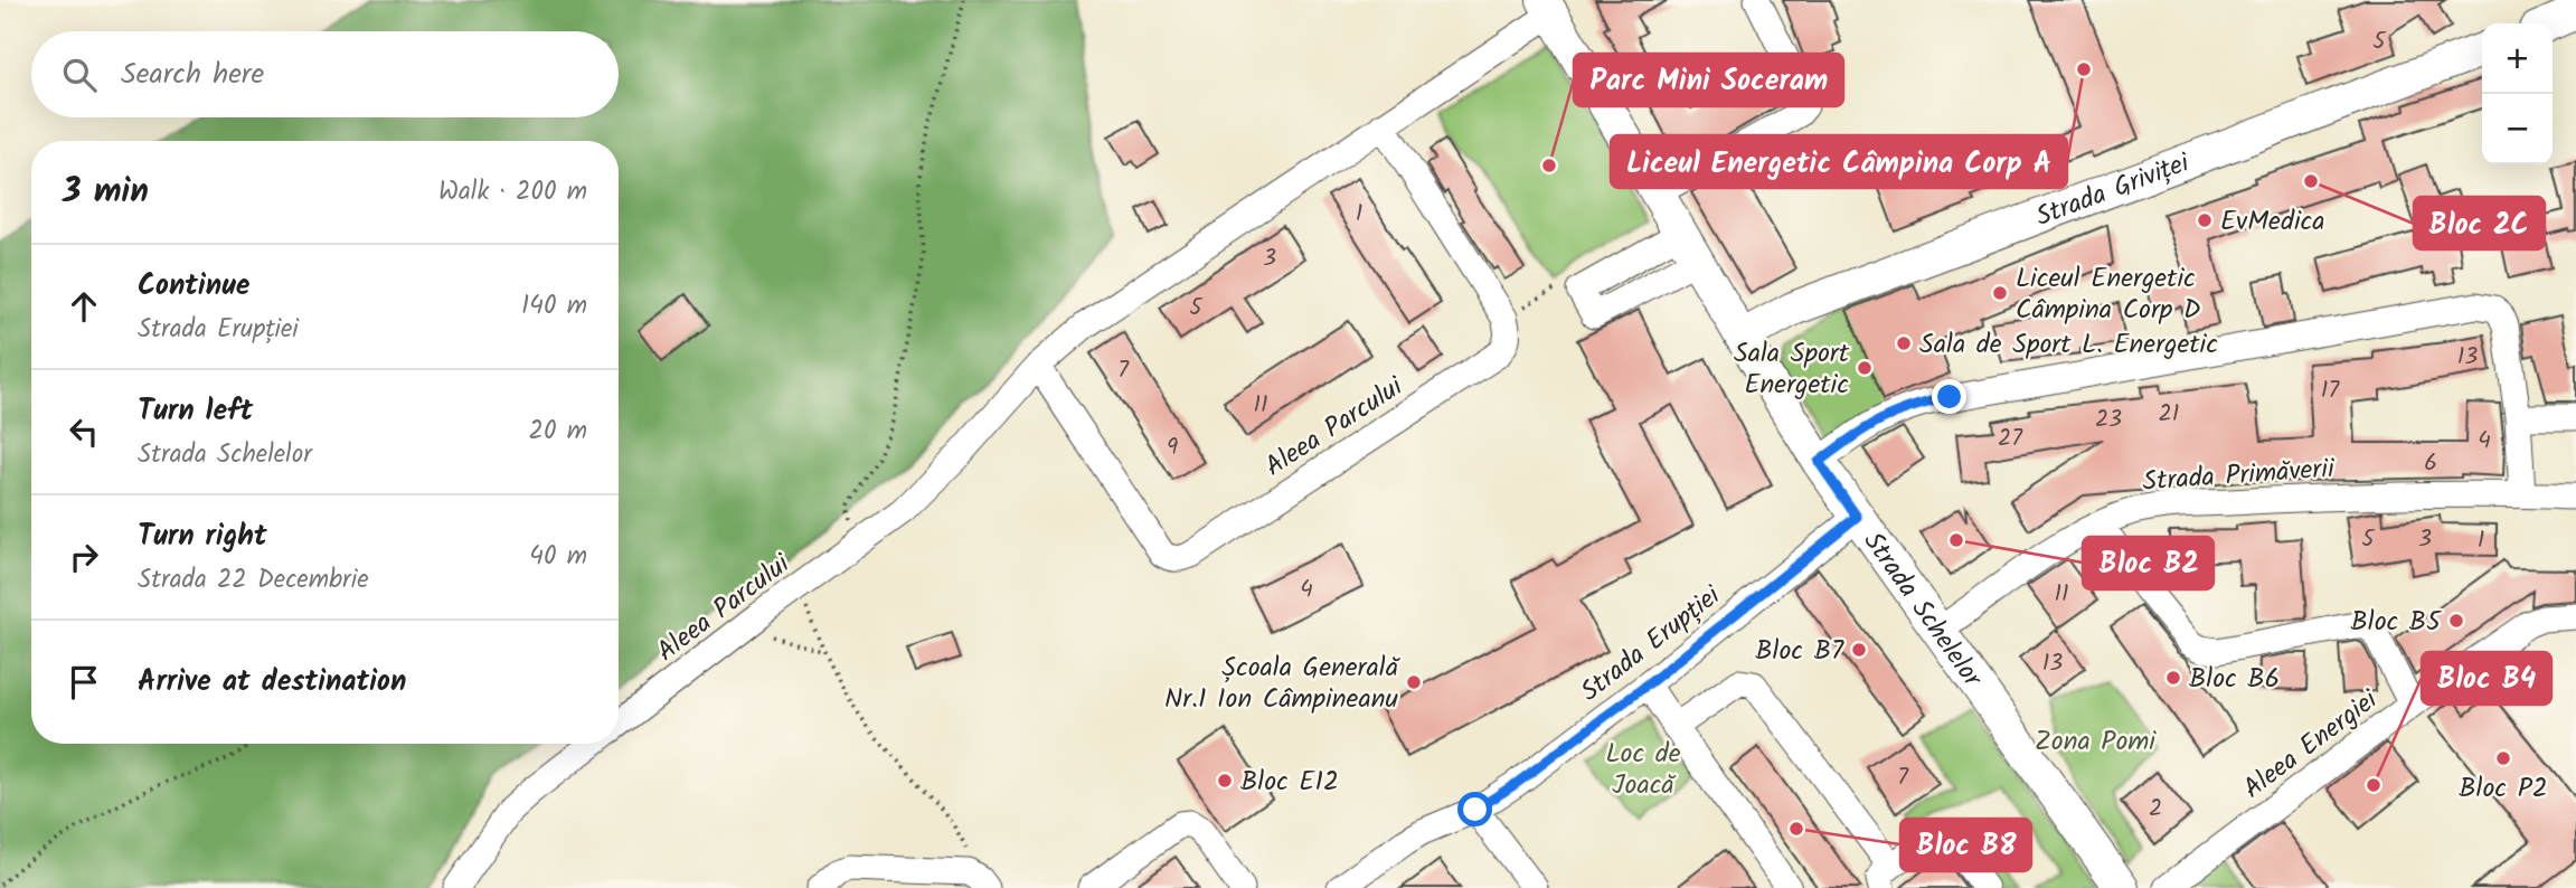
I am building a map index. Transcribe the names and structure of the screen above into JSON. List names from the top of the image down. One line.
{"streets":{"main road":["Strada Griviței","Strada Schelelor"],"street":["Aleea Parcului","Strada Primăverii","Strada Erupției","Aleea Energiei"]},"crossings":[["Strada Griviței","Strada Schelelor"],["Aleea Parcului","Strada Schelelor"],["Strada Primăverii","Strada Schelelor"],["Strada Schelelor","Strada Erupției"]],"parks":["Zona Pomi","Loc de Joacă"],"places":["Liceul Energetic Câmpina Corp A","Parc Mini Soceram","Bloc 2C","EvMedica","Liceul Energetic Câmpina Corp D","Sala de Sport L. Energetic","Sala Sport Energetic","Bloc B2","Bloc B5","Bloc B7","Bloc B6","Școala Generală Nr.1 Ion Câmpineanu","Bloc P2","Bloc E12","Bloc B4","Bloc B8"],"house_numbers":["5","1","3","5","13","7","17","11","21","23","27","4","9","6","5","3","1","4","11","13","7","2"],"page":{"map_buttons":["+","−"],"search":"Search here","heading":["3 min","Walk · 200 m"],"list":[["Continue","Strada Erupției","140 m"],["Turn left","Strada Schelelor","20 m"],["Turn right","Strada 22 Decembrie","40 m"],"Arrive at destination"]}}
